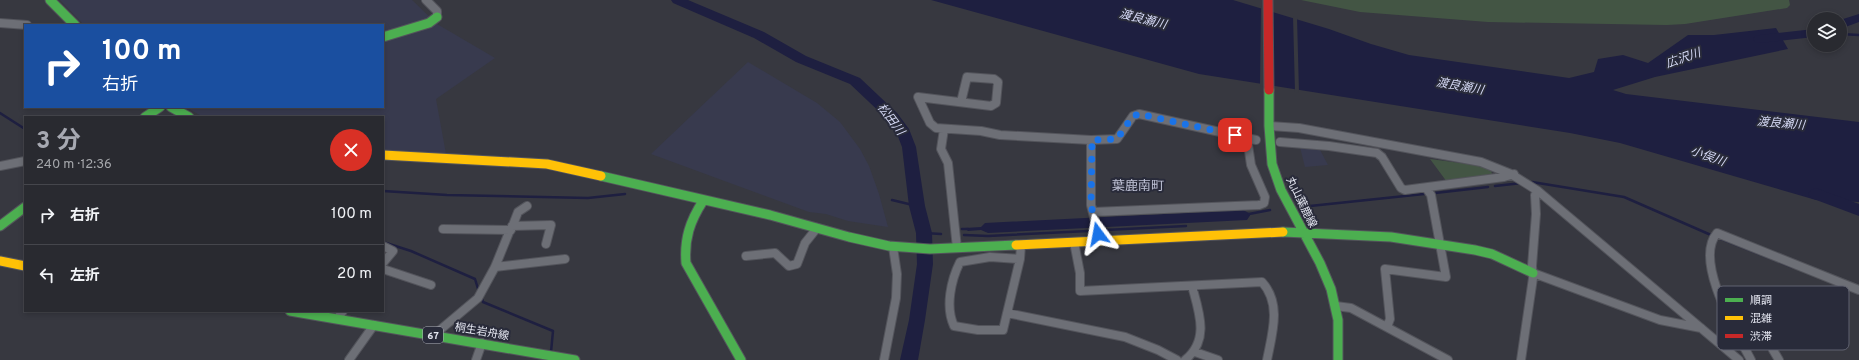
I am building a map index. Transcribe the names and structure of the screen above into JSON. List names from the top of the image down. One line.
{"streets":{"street":["丸山葉鹿線","桐生岩舟線","67"]},"districts":["葉鹿南町"],"water":["渡良瀬川","広沢川","松田川","小俣川"],"legend":["順調","混雑","渋滞"],"page":{"turn":["100 m","右折"],"heading":["3 分","240 m · 12:36"],"list":[{"name":"右折","value":"100 m"},{"name":"左折","value":"20 m"}]}}
